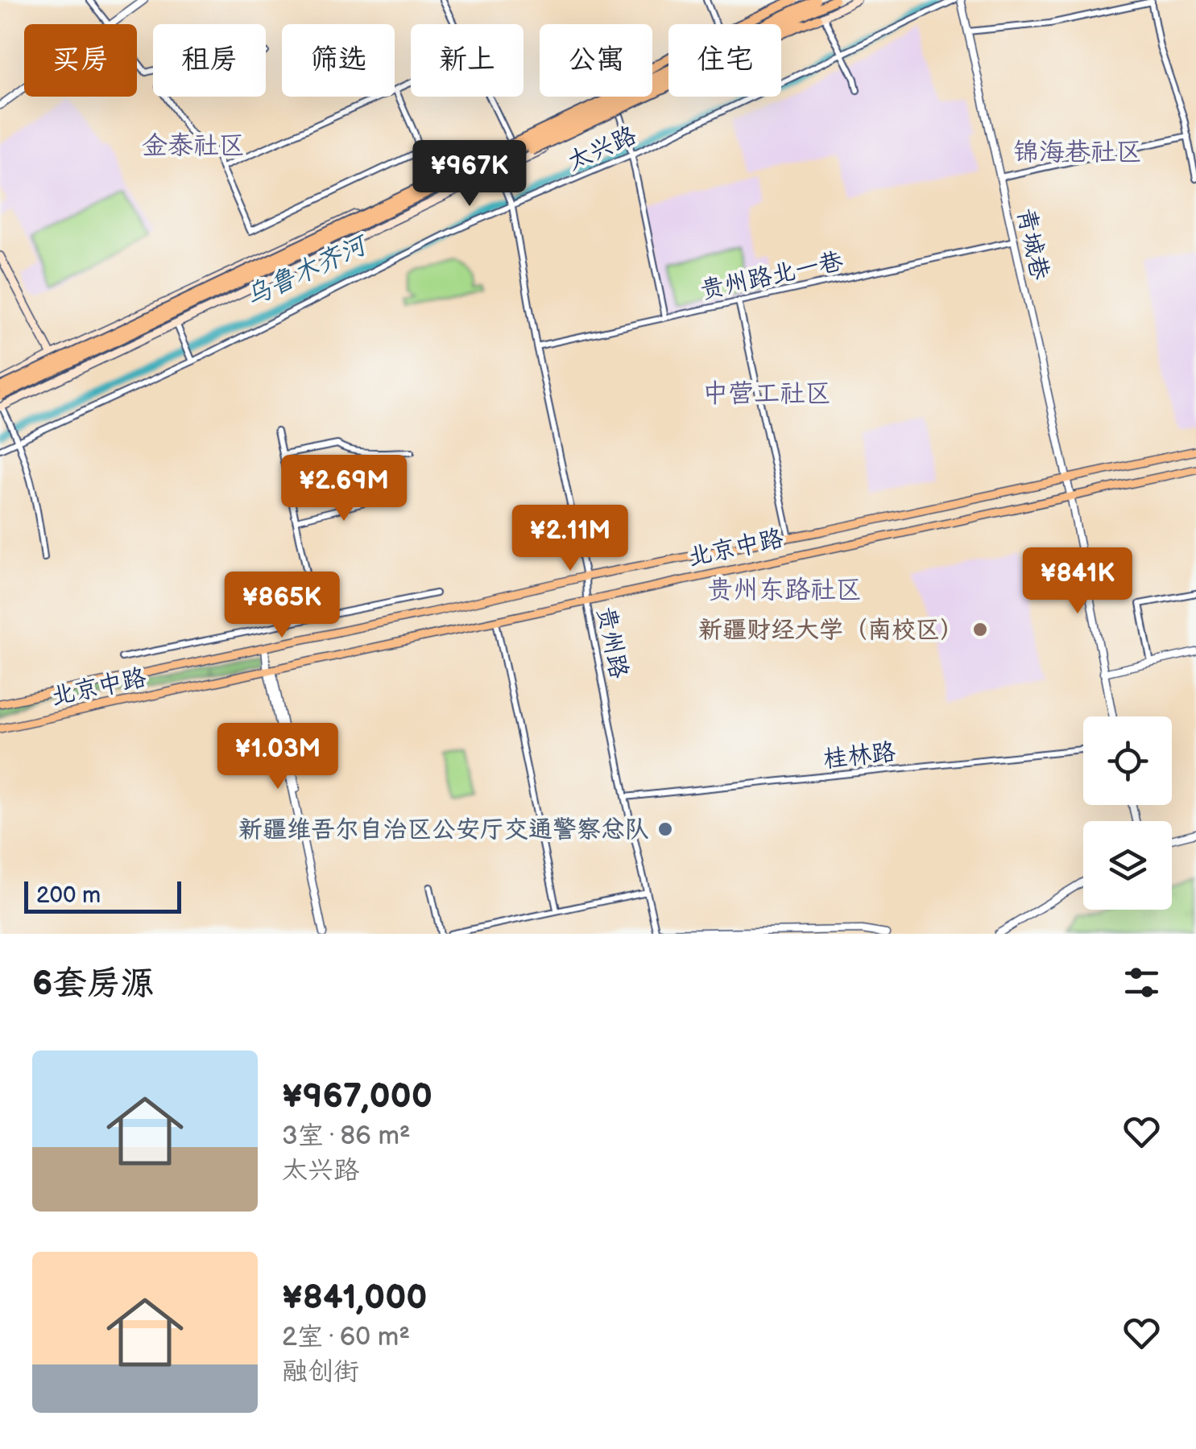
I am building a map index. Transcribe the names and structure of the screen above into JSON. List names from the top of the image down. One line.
{"streets":{"main road":["北京中路"],"street":["太兴路","青城巷","贵州路北一巷","贵州路","桂林路"]},"crossings":[["太兴路","贵州路"],["青城巷","贵州路北一巷"],["青城巷","北京中路"],["贵州路北一巷","贵州路"],["北京中路","贵州路"],["贵州路","桂林路"]],"districts":["金泰社区","锦海巷社区","中营工社区","贵州东路社区"],"water":["乌鲁木齐河"],"places":["新疆财经大学（南校区）","新疆维吾尔自治区公安厅交通警察总队"],"scale_bar":"200 m","page":{"chip":["买房","租房","筛选","新上","公寓","住宅"],"price":["¥967K","¥2.69M","¥2.11M","¥841K","¥865K","¥1.03M"],"scale":"200 m","heading":"6套房源","list":[{"name":"¥967,000","note":"3室 · 86 m² · 太兴路"},{"name":"¥841,000","note":"2室 · 60 m² · 融创街"}]}}
